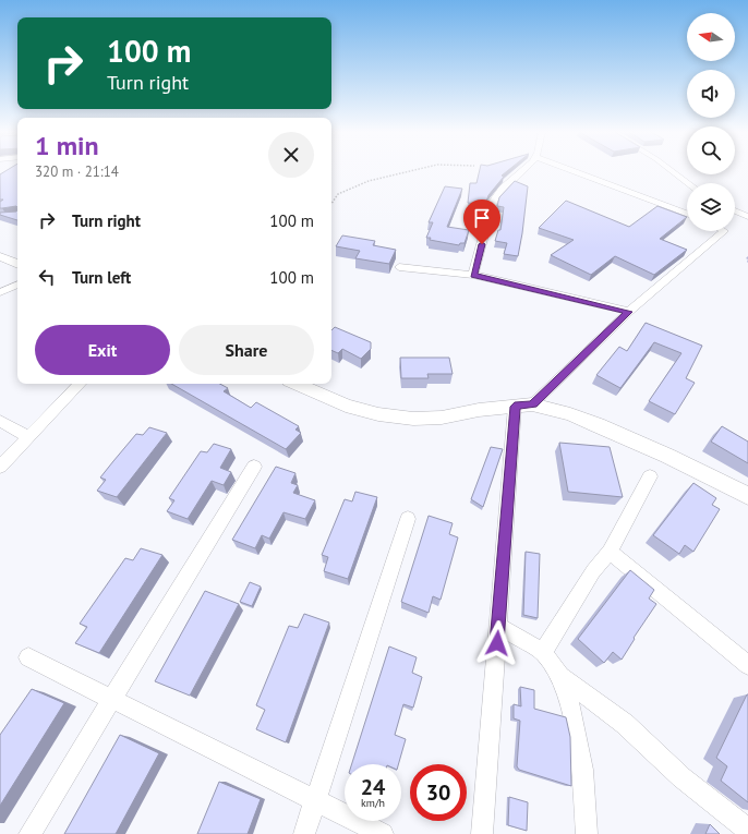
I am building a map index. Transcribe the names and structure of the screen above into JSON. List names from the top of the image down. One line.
{"north":"left","page":{"turn":["100 m","Turn right"],"heading":["1 min","320 m · 21:14"],"list":[{"name":"Turn right","value":"100 m"},{"name":"Turn left","value":"100 m"}],"buttons":["Exit","Share"],"speed":"24 km/h","limit":"30"}}
